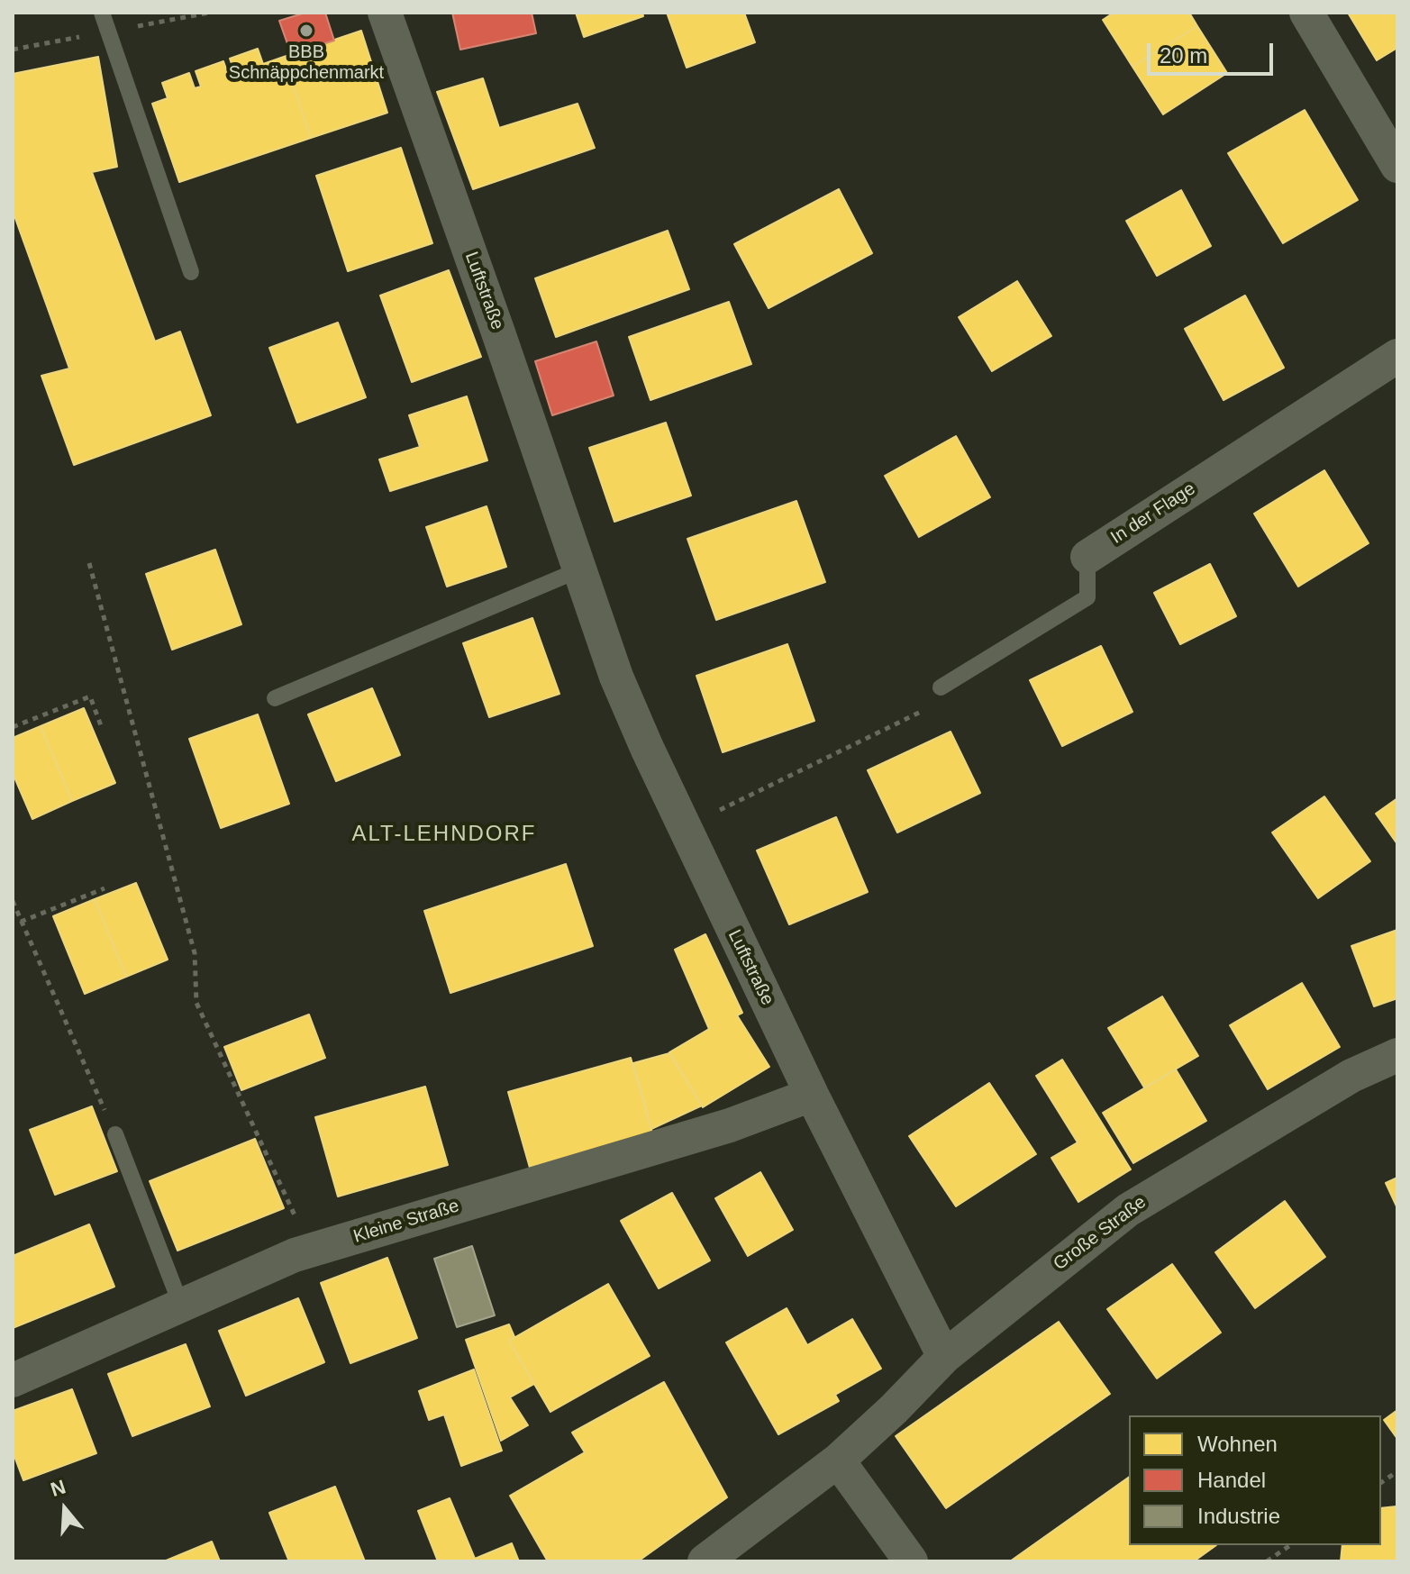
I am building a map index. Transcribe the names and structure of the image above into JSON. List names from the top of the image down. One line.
{"streets":{"street":["Luftstraße","In der Flage","Kleine Straße","Große Straße"]},"crossings":[["Luftstraße","Kleine Straße"],["Luftstraße","Große Straße"]],"districts":["ALT-LEHNDORF"],"places":["BBB Schnäppchenmarkt"],"legend":["Wohnen","Handel","Industrie"],"scale_bar":"20 m","north":"top"}
